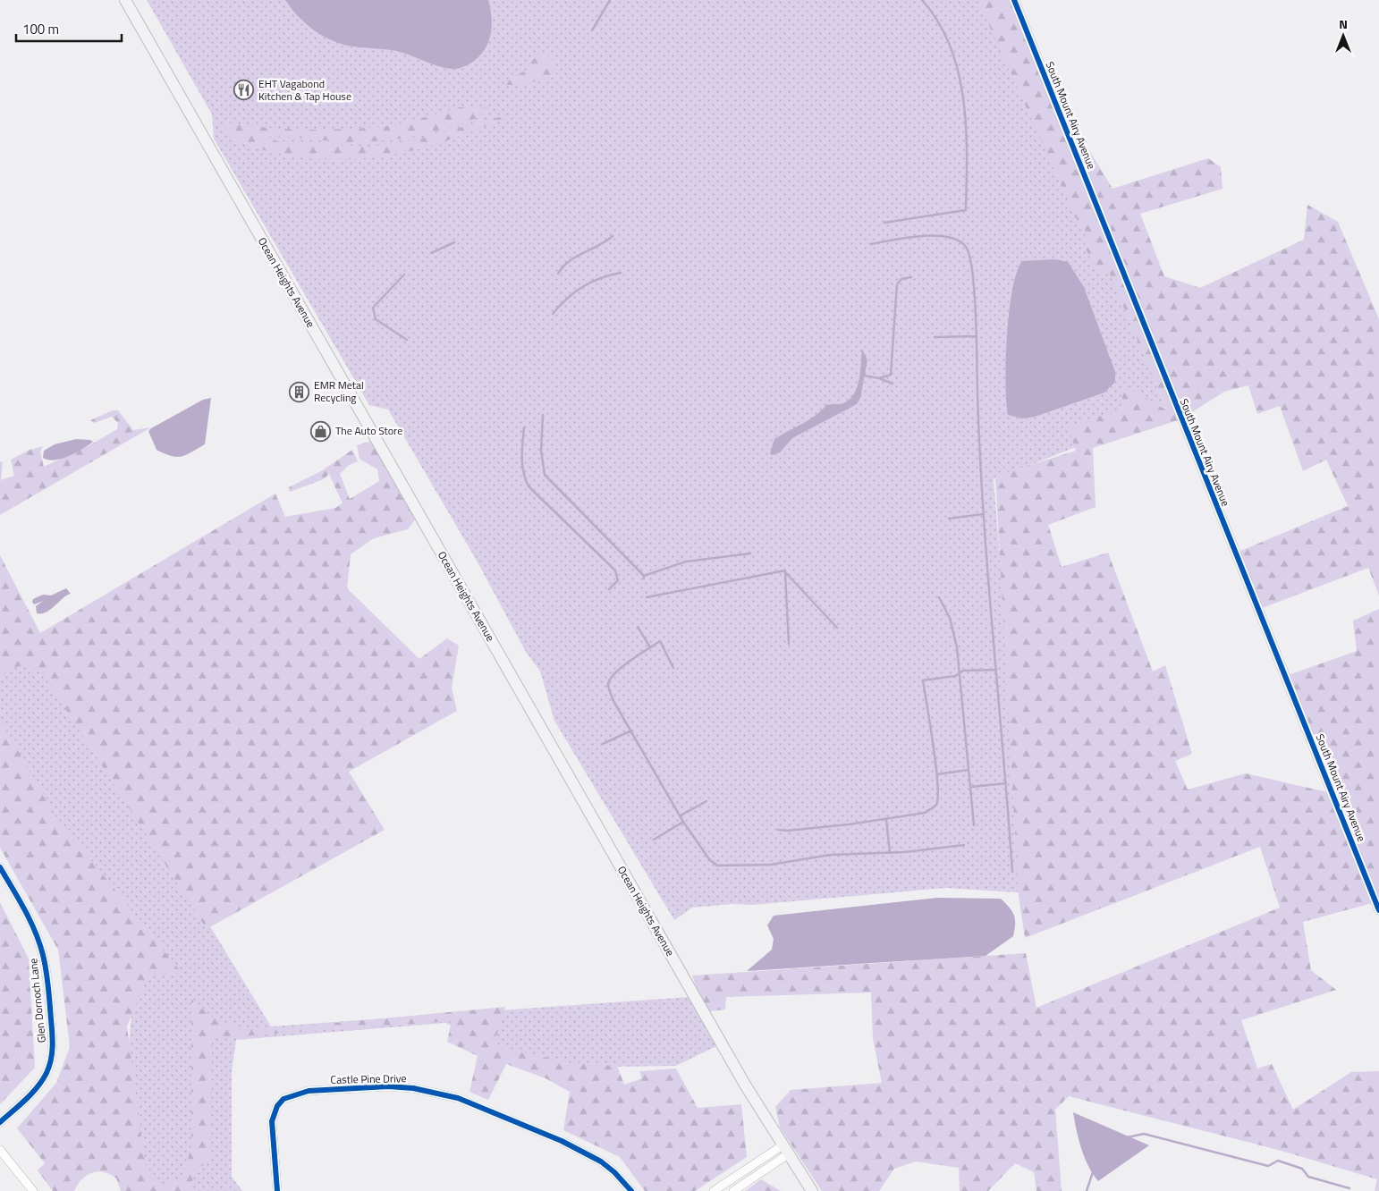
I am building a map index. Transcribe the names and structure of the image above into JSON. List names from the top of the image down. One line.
{"streets":{"main road":["Ocean Heights Avenue"],"street":["South Mount Airy Avenue","Glen Dornoch Lane","Castle Pine Drive"]},"places":{"restaurant":["EHT Vagabond Kitchen & Tap House"],"building":["EMR Metal Recycling"],"shop":["The Auto Store"]},"scale_bar":"100 m","north":"top"}
